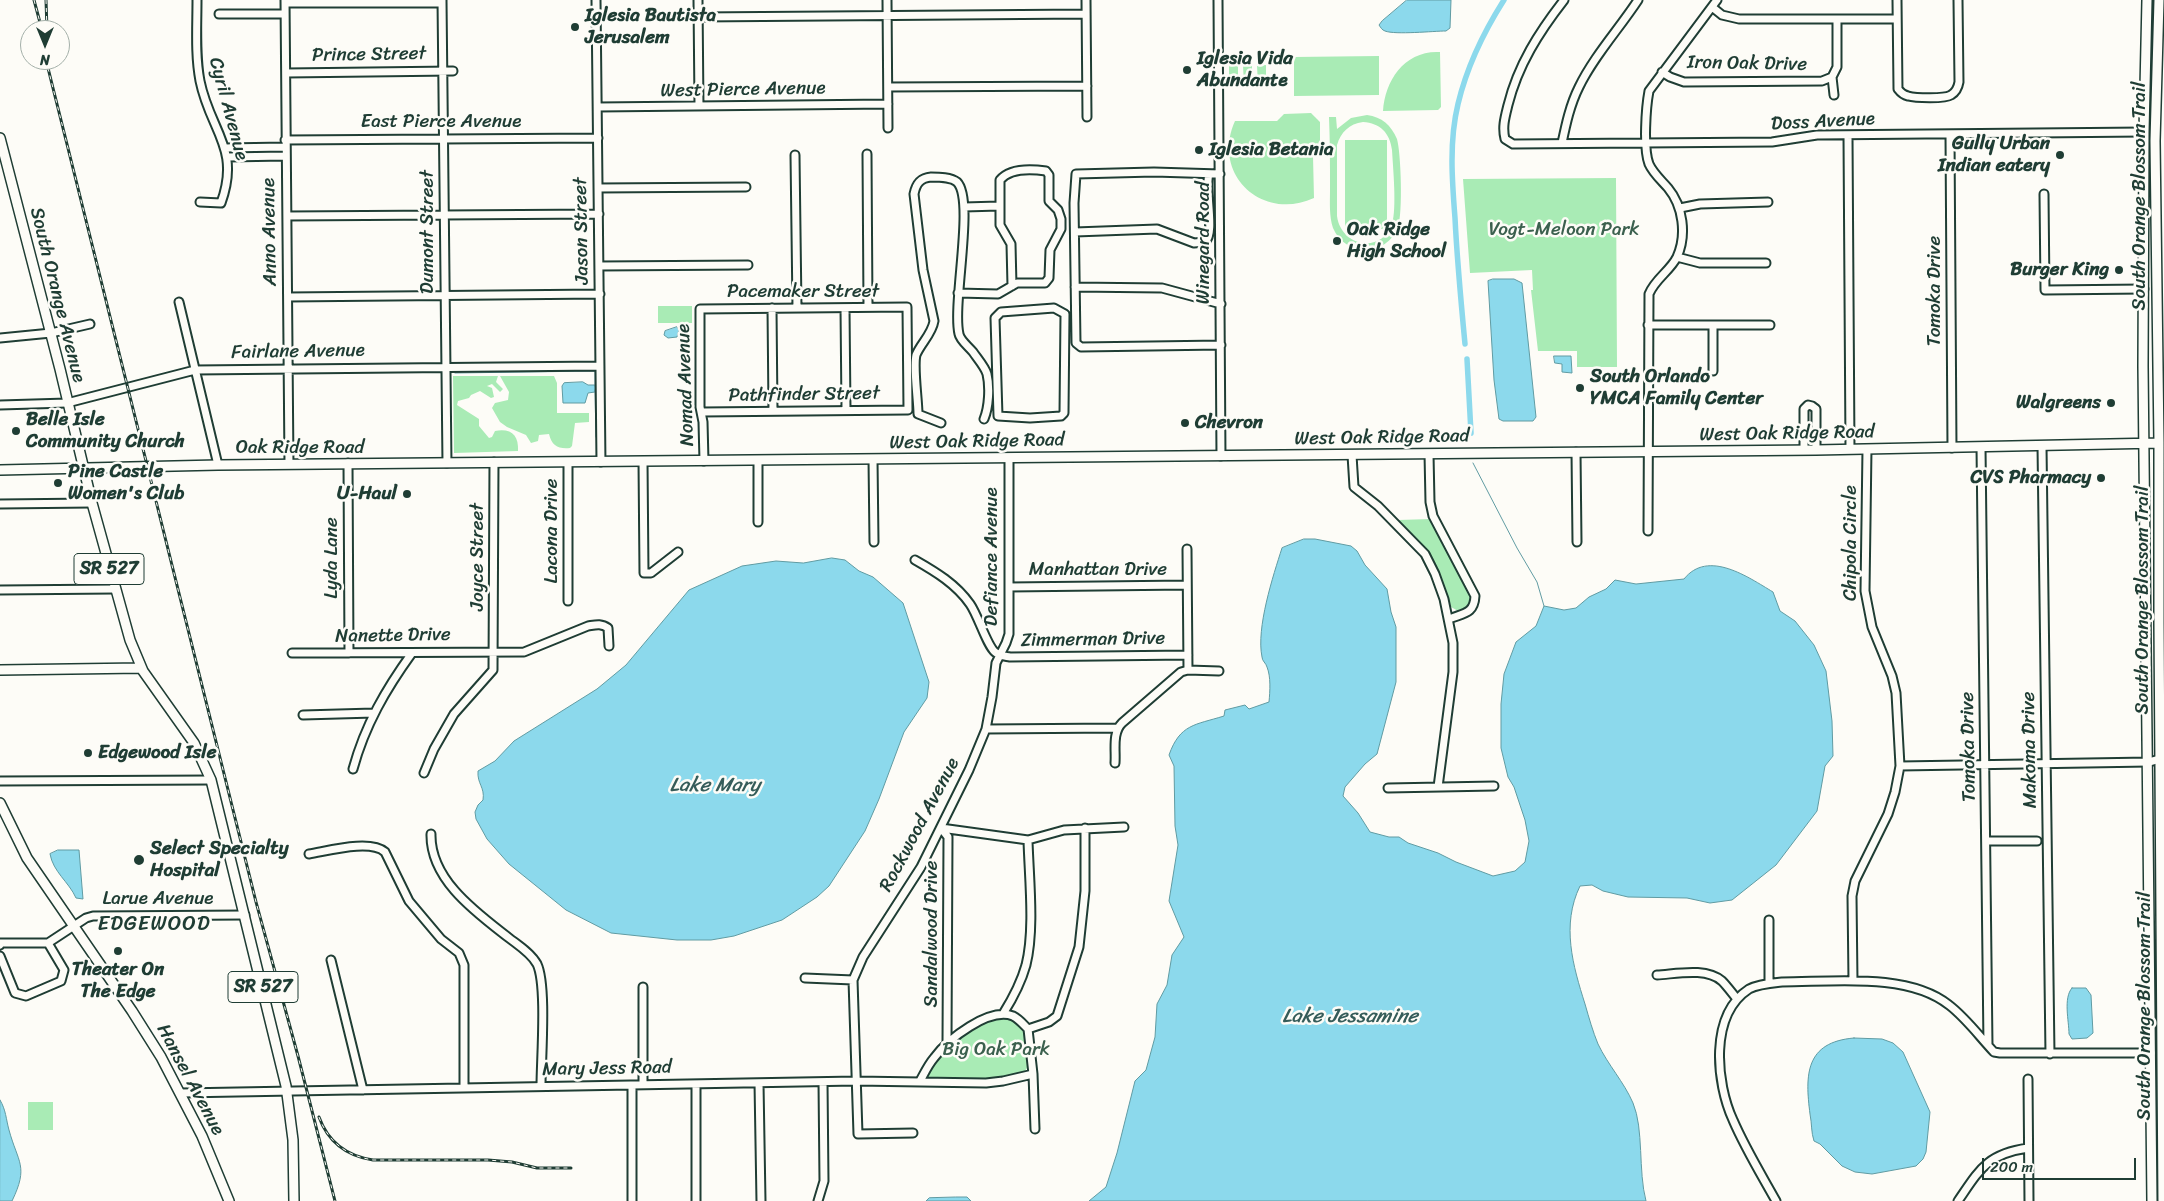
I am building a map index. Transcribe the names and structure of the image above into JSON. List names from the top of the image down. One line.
{"streets":{"main road":["South Orange Blossom Trail","South Orange Avenue","West Oak Ridge Road","Oak Ridge Road","SR 527","Hansel Avenue"],"street":["Prince Street","Iron Oak Drive","West Pierce Avenue","Cyril Avenue","East Pierce Avenue","Doss Avenue","Jason Street","Anno Avenue","Dumont Street","Winegard Road","Tomoka Drive","Pacemaker Street","Fairlane Avenue","Nomad Avenue","Pathfinder Street","Lacona Drive","Chipola Circle","Joyce Street","Defiance Avenue","Lyda Lane","Manhattan Drive","Nanette Drive","Zimmerman Drive","Makoma Drive","Rockwood Avenue","Larue Avenue","Sandalwood Drive","Mary Jess Road"]},"crossings":[["Prince Street","Anno Avenue"],["Prince Street","Dumont Street"],["West Pierce Avenue","Jason Street"],["Cyril Avenue","East Pierce Avenue"],["East Pierce Avenue","Jason Street"],["East Pierce Avenue","Anno Avenue"],["East Pierce Avenue","Dumont Street"],["Doss Avenue","South Orange Blossom Trail"],["Doss Avenue","Tomoka Drive"],["South Orange Blossom Trail","West Oak Ridge Road"],["Jason Street","Fairlane Avenue"],["Jason Street","West Oak Ridge Road"],["Jason Street","Oak Ridge Road"],["Anno Avenue","Fairlane Avenue"],["Anno Avenue","Oak Ridge Road"],["Dumont Street","Fairlane Avenue"],["Dumont Street","Oak Ridge Road"],["Winegard Road","West Oak Ridge Road"],["Tomoka Drive","West Oak Ridge Road"],["Pacemaker Street","Nomad Avenue"],["Pacemaker Street","Pathfinder Street"],["South Orange Avenue","Fairlane Avenue"],["South Orange Avenue","Oak Ridge Road"],["South Orange Avenue","Larue Avenue"],["South Orange Avenue","Mary Jess Road"],["Nomad Avenue","Pathfinder Street"],["Nomad Avenue","West Oak Ridge Road"],["West Oak Ridge Road","Oak Ridge Road"],["West Oak Ridge Road","Chipola Circle"],["West Oak Ridge Road","Defiance Avenue"],["West Oak Ridge Road","Makoma Drive"],["Oak Ridge Road","Lacona Drive"],["Oak Ridge Road","Joyce Street"],["Oak Ridge Road","Lyda Lane"],["Joyce Street","Nanette Drive"],["Defiance Avenue","Manhattan Drive"],["Defiance Avenue","Zimmerman Drive"],["Defiance Avenue","Rockwood Avenue"],["Lyda Lane","Nanette Drive"],["Zimmerman Drive","Rockwood Avenue"],["Rockwood Avenue","Sandalwood Drive"],["Rockwood Avenue","Mary Jess Road"],["Larue Avenue","Hansel Avenue"],["Mary Jess Road","Hansel Avenue"]],"districts":["EDGEWOOD"],"water":["Lake Mary","Lake Jessamine"],"parks":["Vogt-Meloon Park","Big Oak Park"],"places":["Iglesia Bautista Jerusalem","Iglesia Vida Abundante","Iglesia Betania","Gully Urban Indian eatery","Oak Ridge High School","Burger King","South Orlando YMCA Family Center","Walgreens","Chevron","Belle Isle Community Church","CVS Pharmacy","Pine Castle Women's Club","U-Haul","Edgewood Isle","Select Specialty Hospital","Theater On The Edge"],"scale_bar":"200 m","north":"bottom"}
